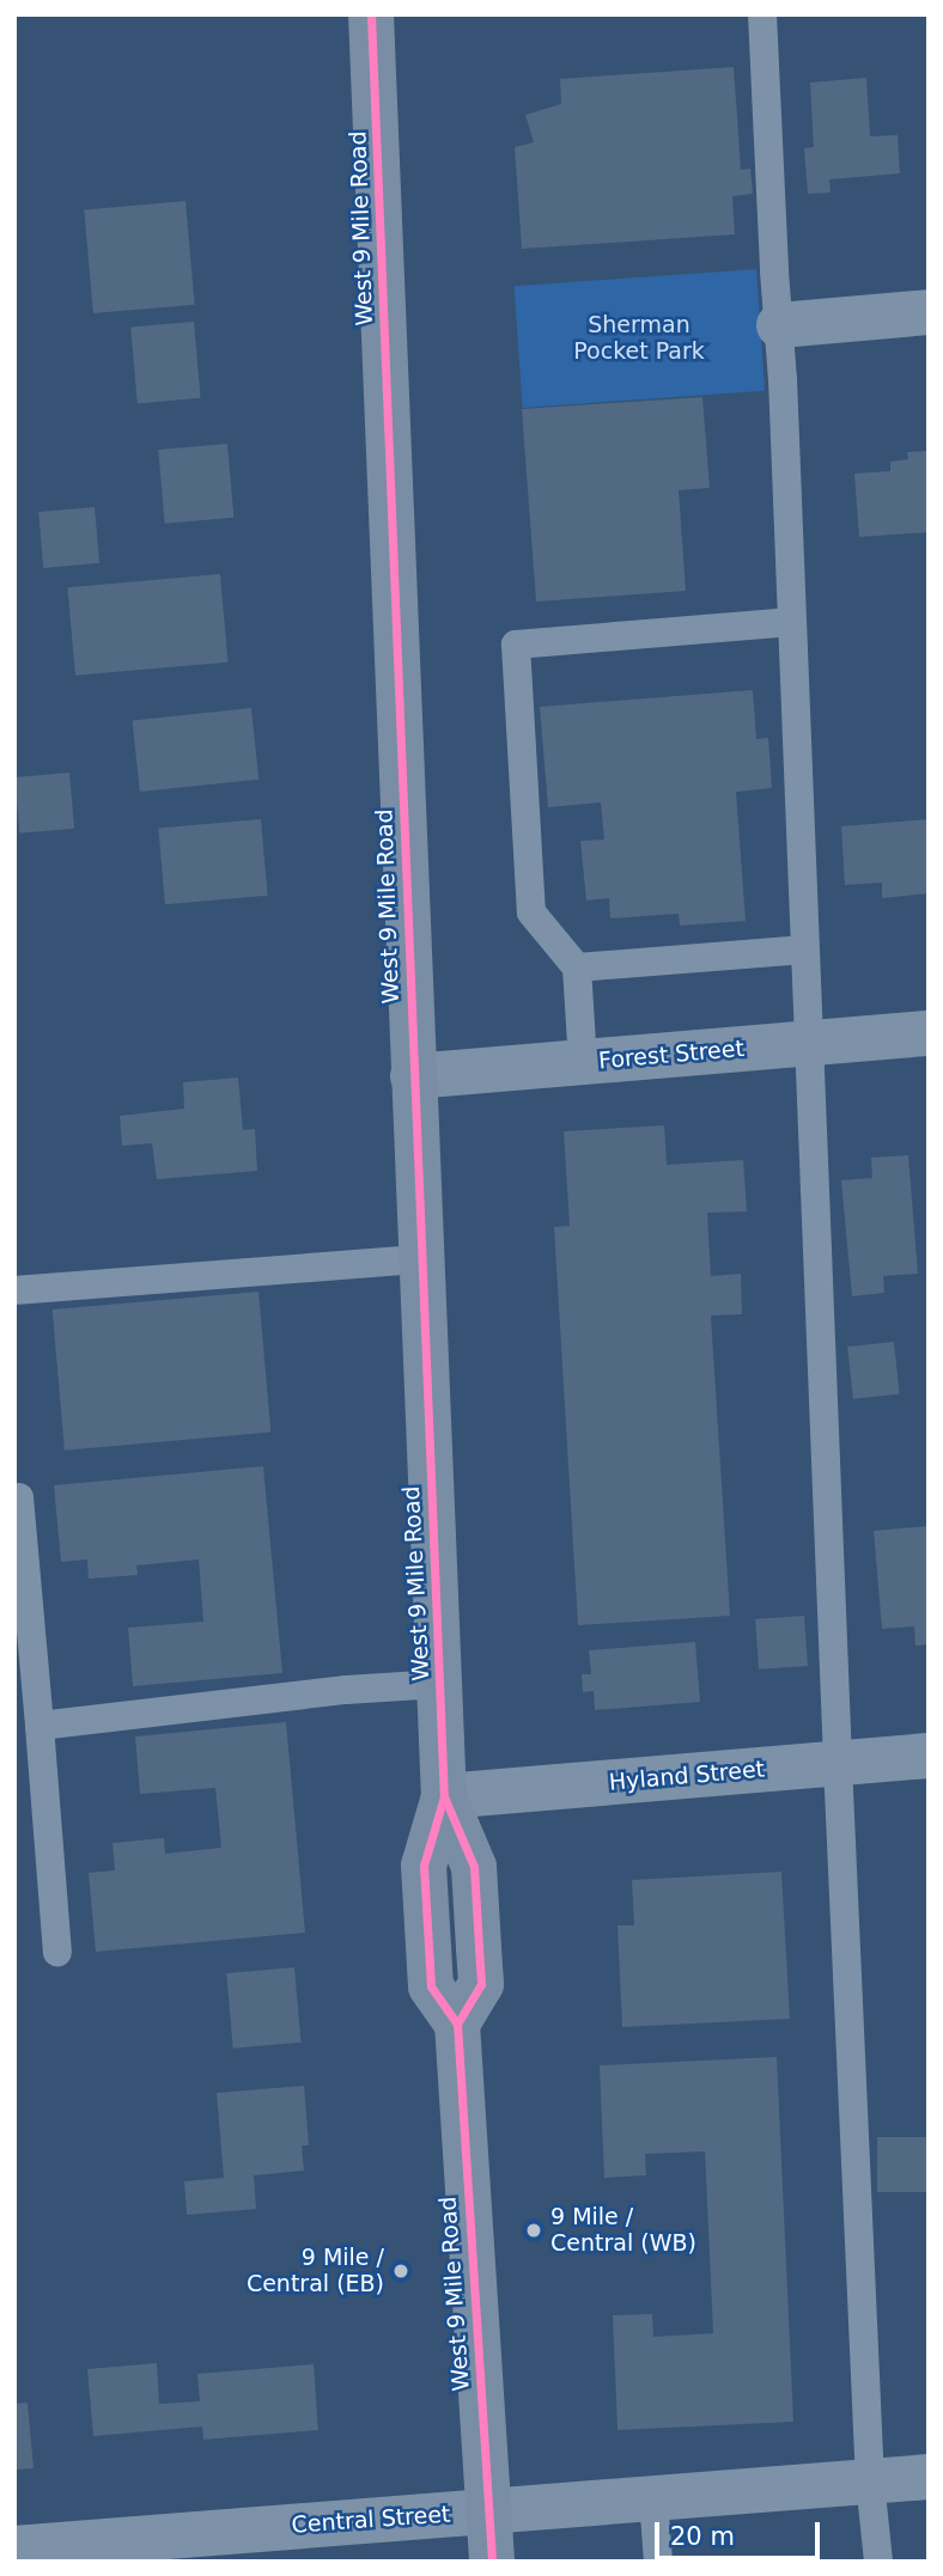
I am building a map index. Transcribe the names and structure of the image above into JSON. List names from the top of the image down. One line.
{"streets":{"main road":["West 9 Mile Road"],"street":["Forest Street","Hyland Street","Central Street"]},"crossings":[["West 9 Mile Road","Forest Street"],["West 9 Mile Road","Hyland Street"],["West 9 Mile Road","Central Street"]],"parks":["Sherman Pocket Park"],"places":["9 Mile / Central (WB)","9 Mile / Central (EB)"],"scale_bar":"20 m"}
